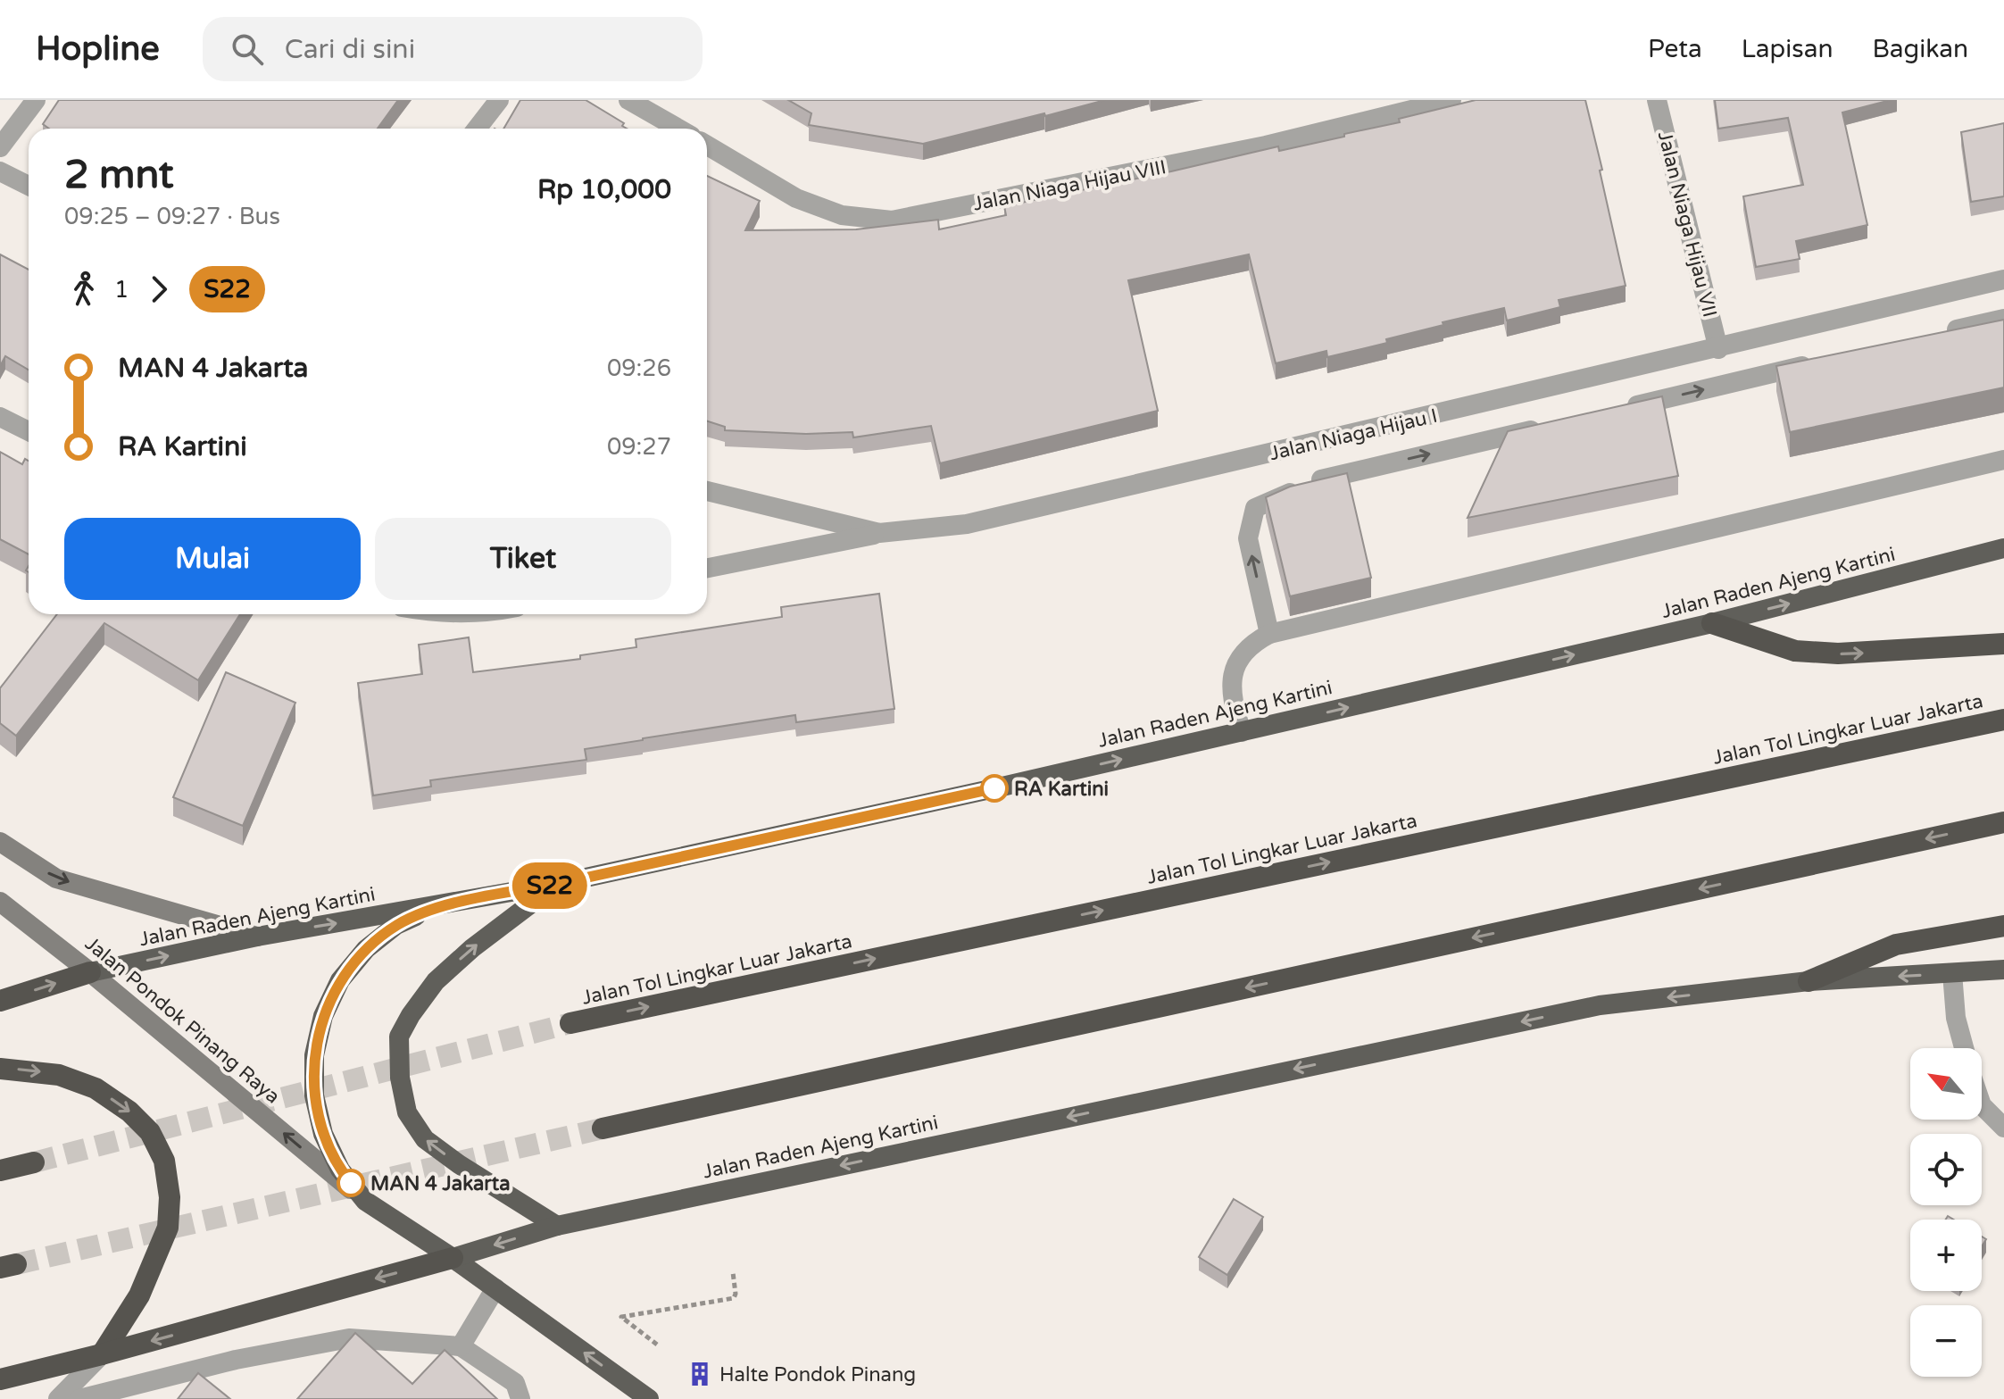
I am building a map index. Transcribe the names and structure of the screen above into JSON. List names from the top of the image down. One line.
{"streets":{"highway":["Jalan Raden Ajeng Kartini","Jalan Tol Lingkar Luar Jakarta","Jalan Pondok Pinang Raya"],"street":["Jalan Niaga Hijau VIII","Jalan Niaga Hijau VII","Jalan Niaga Hijau I"]},"crossings":[["Jalan Niaga Hijau VII","Jalan Niaga Hijau I"],["Jalan Raden Ajeng Kartini","Jalan Pondok Pinang Raya"]],"one_way":["Jalan Pondok Pinang Raya"],"places":{"other":["RA Kartini","MAN 4 Jakarta"],"building":["Halte Pondok Pinang"]},"lines":["bus line S22"],"north":"top left","page":{"header":"Hopline","search":"Cari di sini","nav":["Peta","Lapisan","Bagikan"],"on_map":"S22","heading":["2 mnt","09:25 – 09:27 · Bus","Rp 10,000"],"legs":["1","S22"],"list":[{"name":"MAN 4 Jakarta","value":"09:26"},{"name":"RA Kartini","value":"09:27"}],"buttons":["Mulai","Tiket"],"map_buttons":["+","−"]}}
